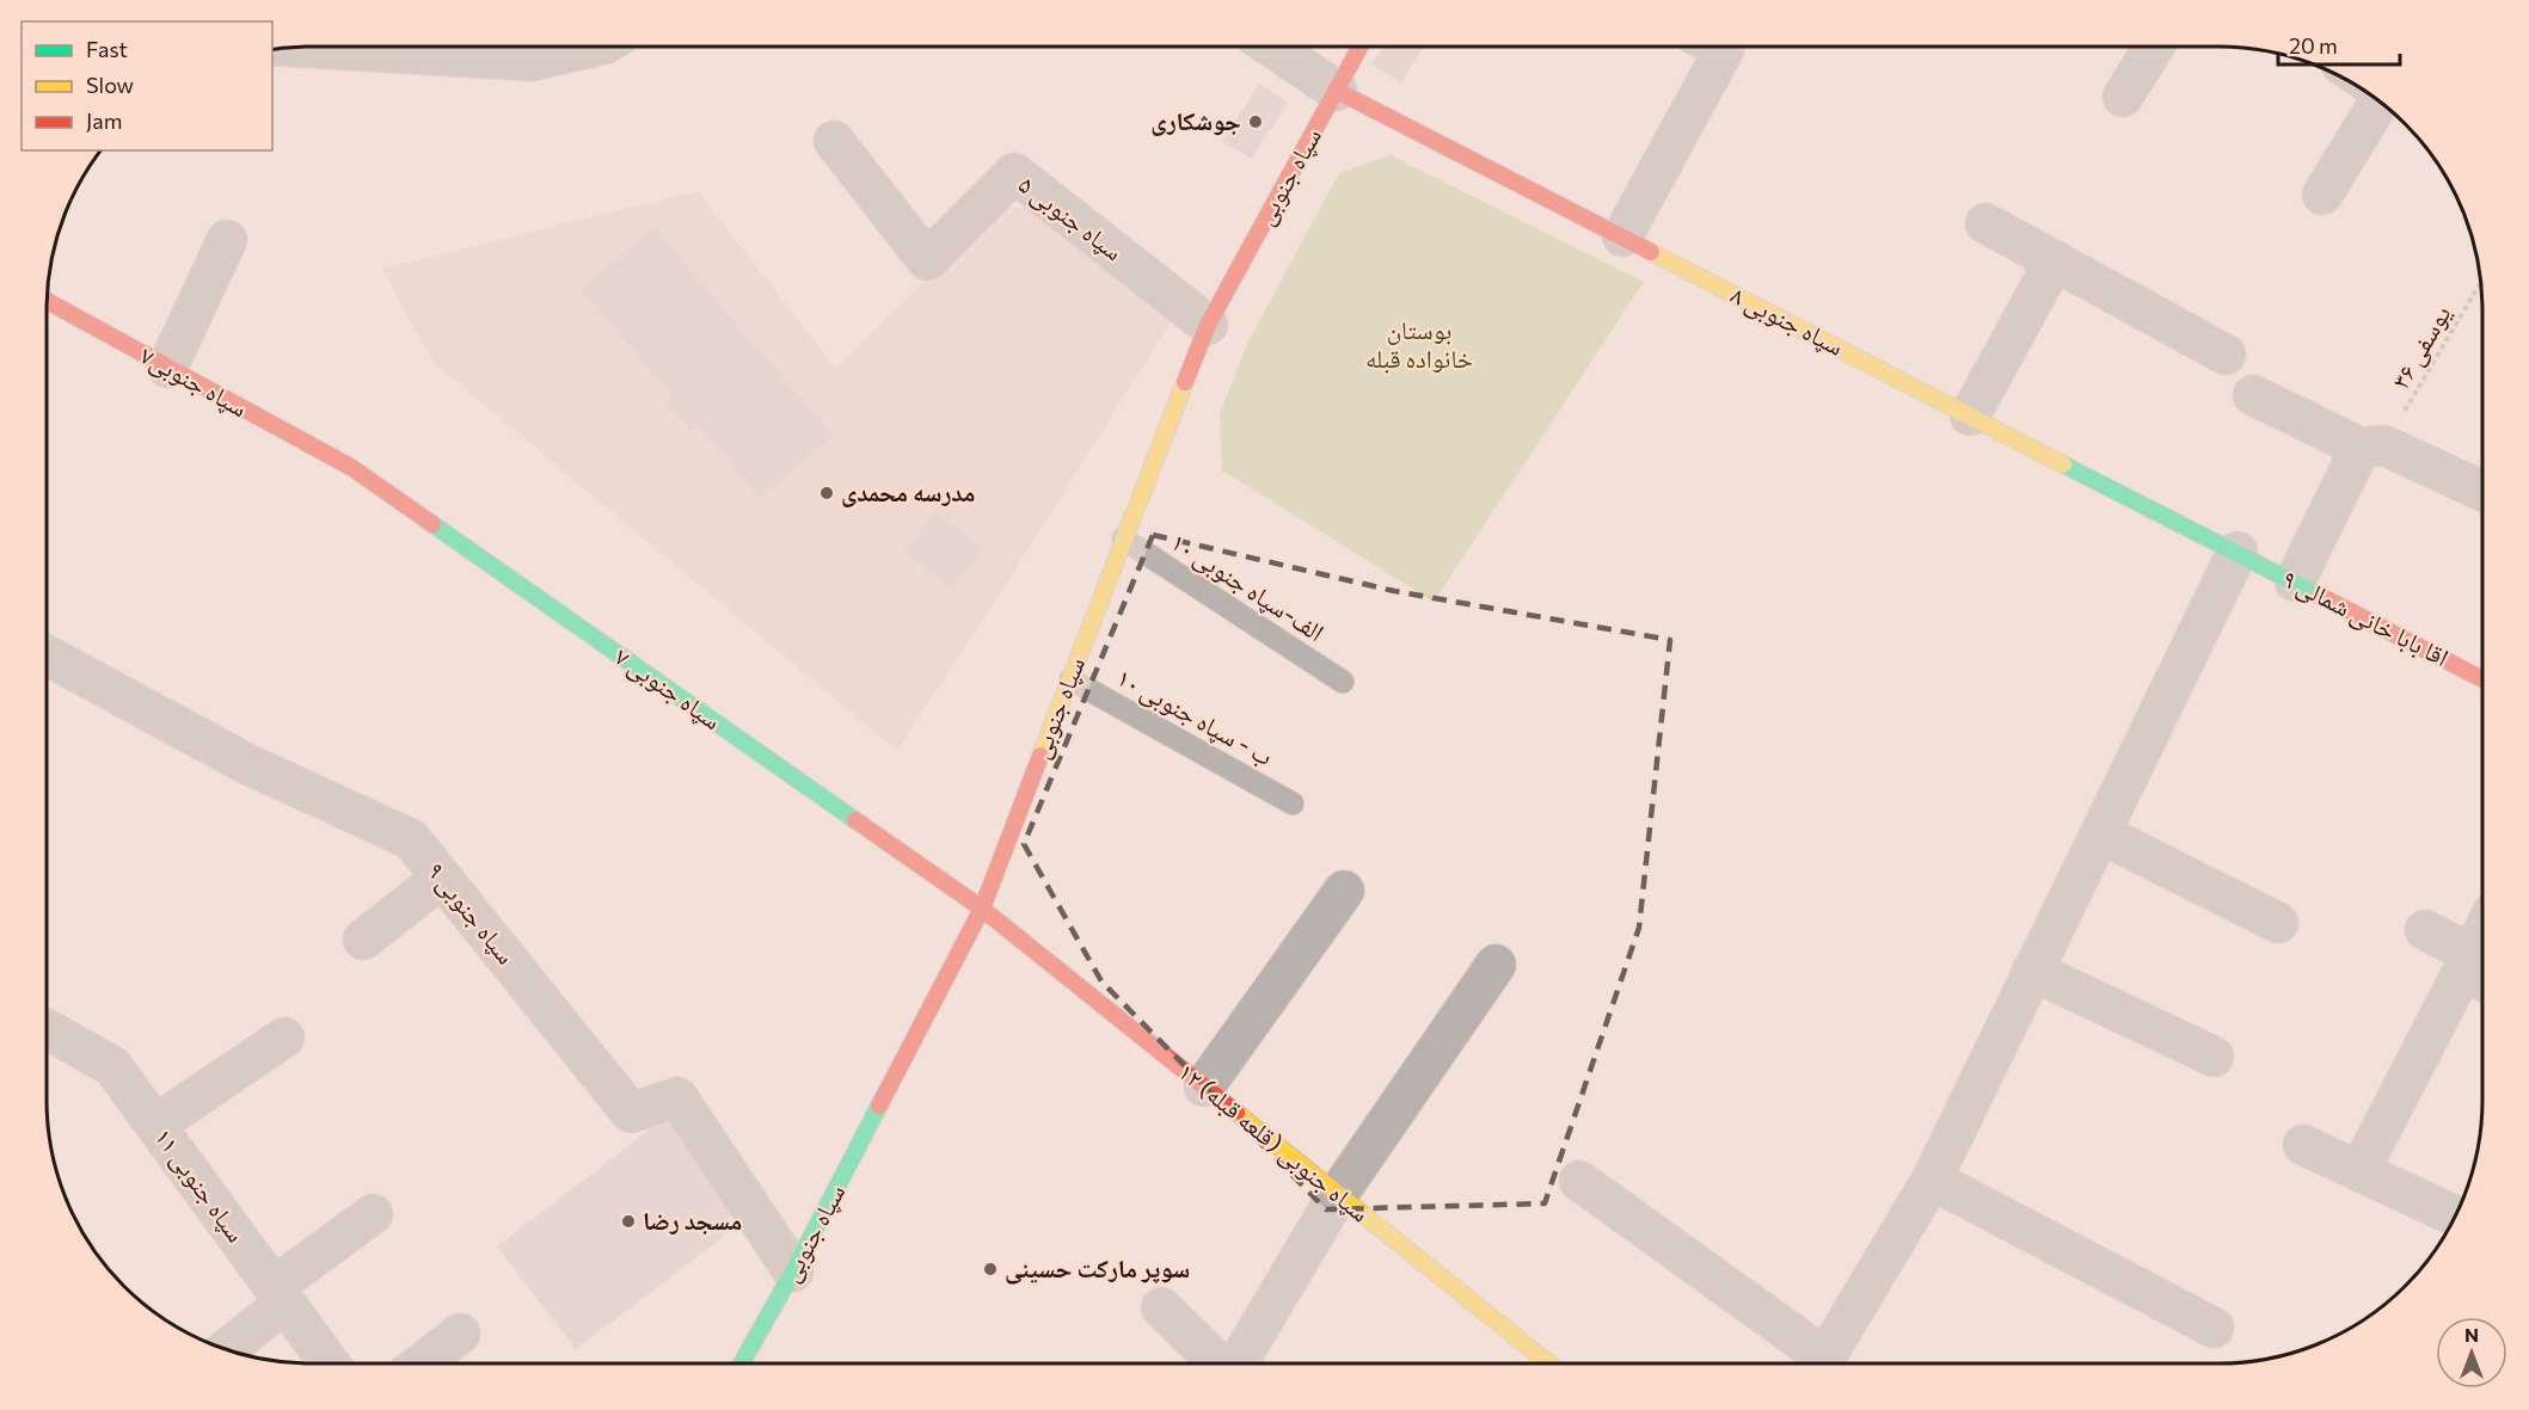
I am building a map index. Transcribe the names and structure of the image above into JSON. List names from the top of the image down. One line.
{"streets":{"street":["سپاه جنوبی","۵ سپاه جنوبی","۸ سپاه جنوبی","سپاه جنوبی۷","۹ اقا بابا خانی شمالی","۷ سپاه جنوبی","۹ سپاه جنوبی","۱۲ سپاه جنوبی (قلعه قبله)","۱۱ سپاه جنوبی"],"lane":["۱۰ الف-سپاه جنوبی","۱۰ ب - سپاه جنوبی"],"path":["یوسفی ۳۶"]},"crossings":[["سپاه جنوبی","۵ سپاه جنوبی"],["سپاه جنوبی","۸ سپاه جنوبی"],["سپاه جنوبی","۱۰ الف-سپاه جنوبی"],["سپاه جنوبی","۷ سپاه جنوبی"],["سپاه جنوبی","۱۰ ب - سپاه جنوبی"],["سپاه جنوبی","۹ سپاه جنوبی"],["سپاه جنوبی","۱۲ سپاه جنوبی (قلعه قبله)"],["۸ سپاه جنوبی","۹ اقا بابا خانی شمالی"],["سپاه جنوبی۷","۷ سپاه جنوبی"],["۷ سپاه جنوبی","۱۲ سپاه جنوبی (قلعه قبله)"]],"parks":["بوستان خانواده قبله"],"places":["جوشکاری","مدرسه محمدی","مسجد رضا","سوپر مارکت حسینی"],"legend":["Fast","Slow","Jam"],"scale_bar":"20 m","north":"top"}
